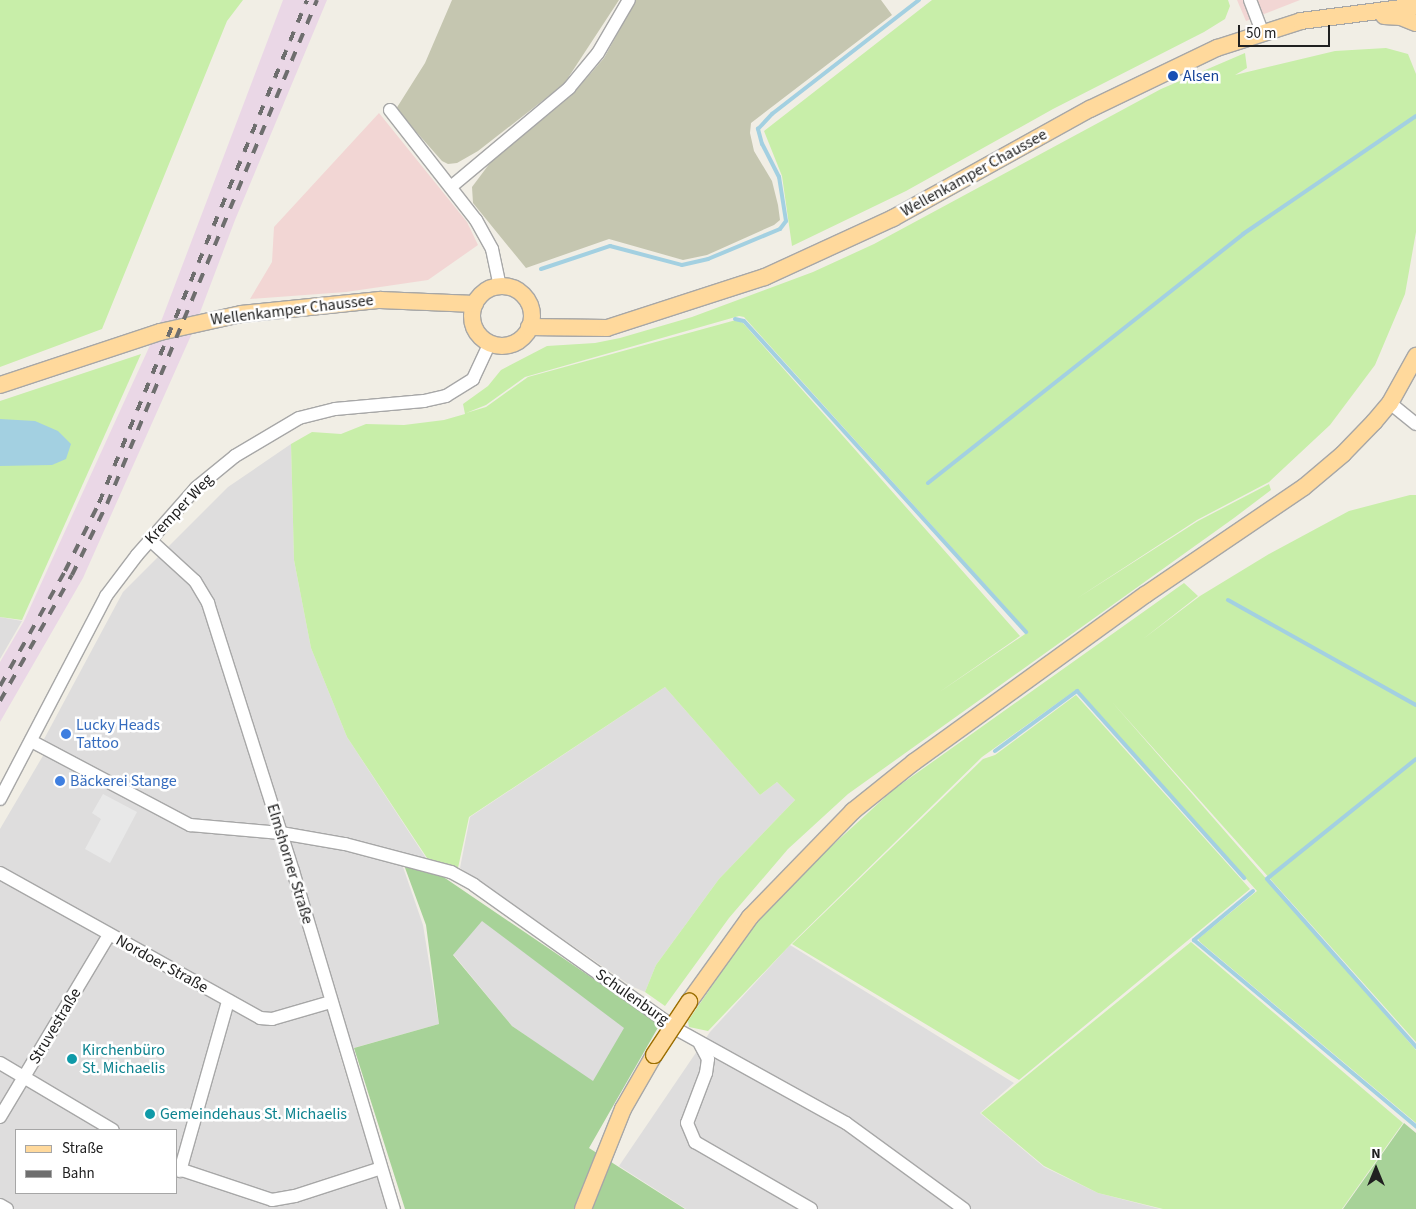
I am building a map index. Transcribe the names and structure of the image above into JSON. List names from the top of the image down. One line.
{"streets":{"main road":["Wellenkamper Chaussee"],"street":["Kremper Weg","Elmshorner Straße","Nordoer Straße","Schulenburg","Struvestraße"]},"crossings":[["Wellenkamper Chaussee","Kremper Weg"],["Kremper Weg","Elmshorner Straße"],["Kremper Weg","Schulenburg"],["Elmshorner Straße","Nordoer Straße"],["Elmshorner Straße","Schulenburg"],["Nordoer Straße","Struvestraße"]],"places":["Alsen","Lucky Heads Tattoo","Bäckerei Stange","Kirchenbüro St. Michaelis","Gemeindehaus St. Michaelis"],"legend":["Straße","Bahn"],"scale_bar":"50 m","north":"top"}
